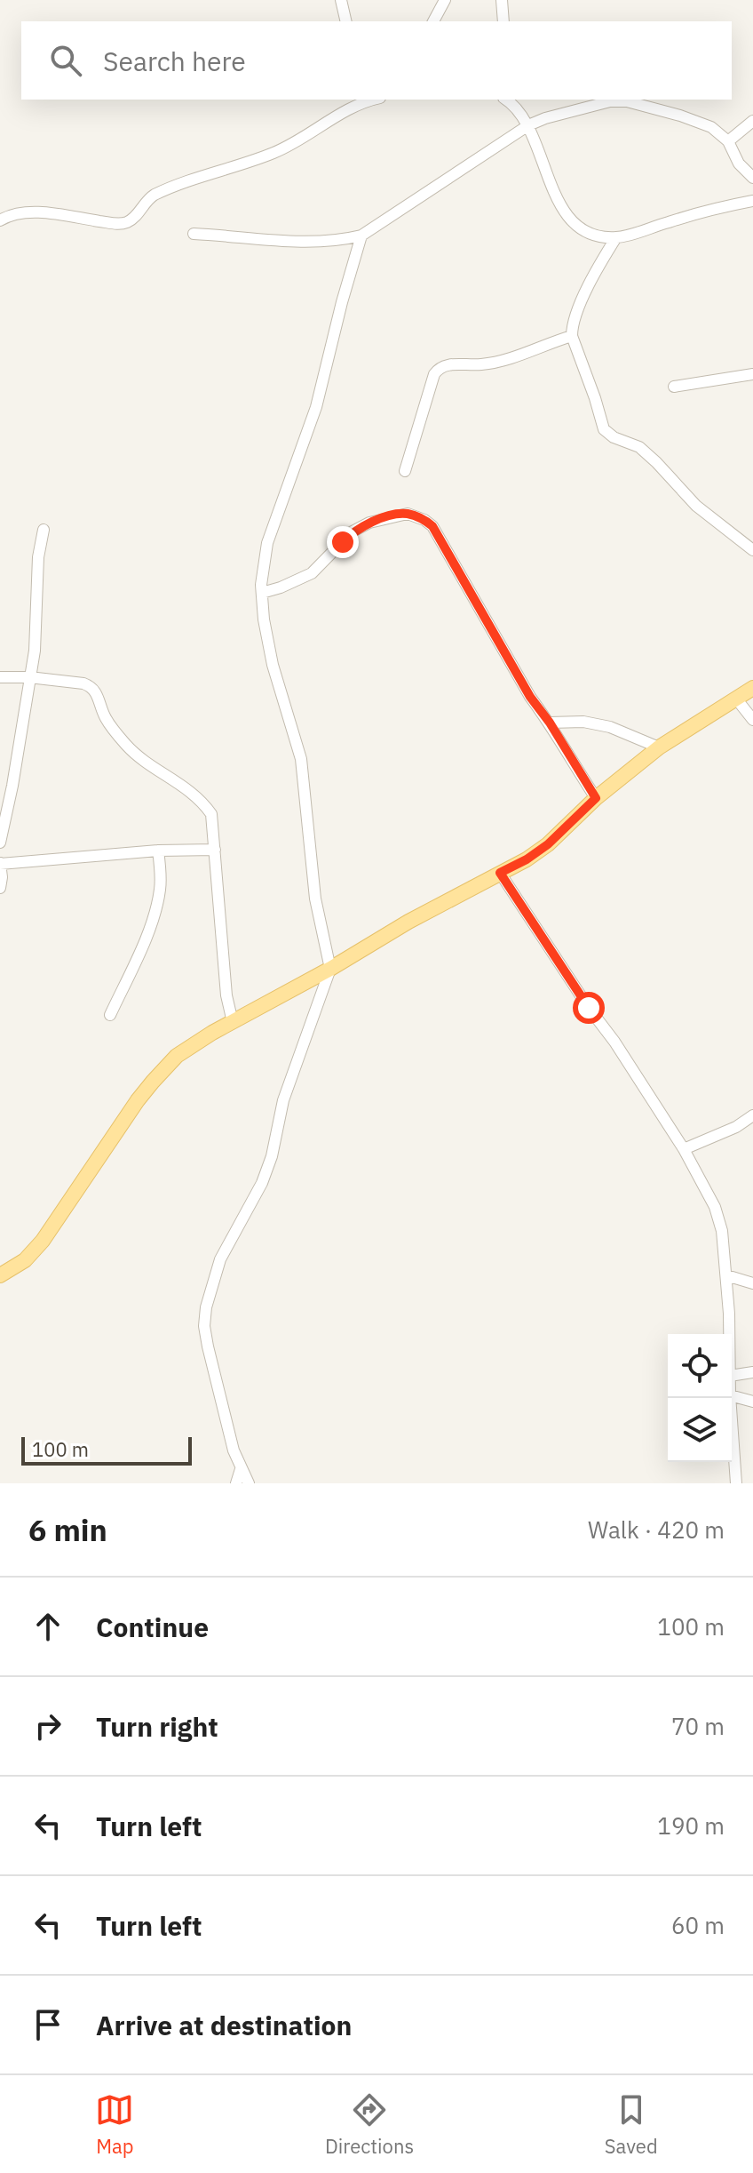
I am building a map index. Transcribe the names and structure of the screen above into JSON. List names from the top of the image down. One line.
{"scale_bar":"100 m","page":{"search":"Search here","scale":"100 m","heading":["6 min","Walk · 420 m"],"list":[["Continue","100 m"],["Turn right","70 m"],["Turn left","190 m"],["Turn left","60 m"],"Arrive at destination"],"nav":["Map","Directions","Saved"]}}
